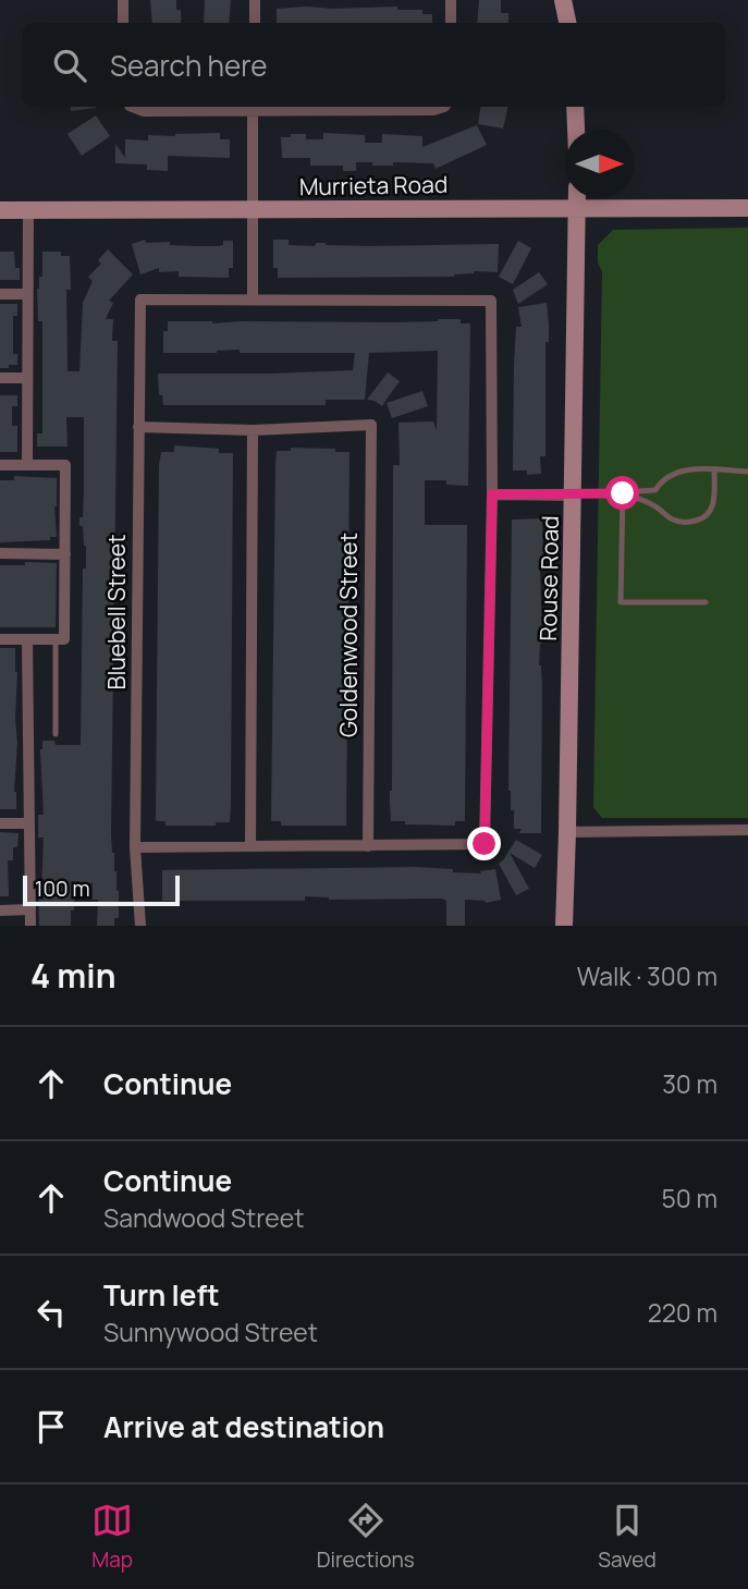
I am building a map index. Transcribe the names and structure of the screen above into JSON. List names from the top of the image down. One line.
{"streets":{"street":["Murrieta Road","Rouse Road","Bluebell Street","Goldenwood Street"]},"crossings":[["Murrieta Road","Rouse Road"]],"scale_bar":"100 m","north":"right","page":{"search":"Search here","scale":"100 m","heading":["4 min","Walk · 300 m"],"list":[["Continue","30 m"],["Continue","Sandwood Street","50 m"],["Turn left","Sunnywood Street","220 m"],"Arrive at destination"],"nav":["Map","Directions","Saved"]}}
